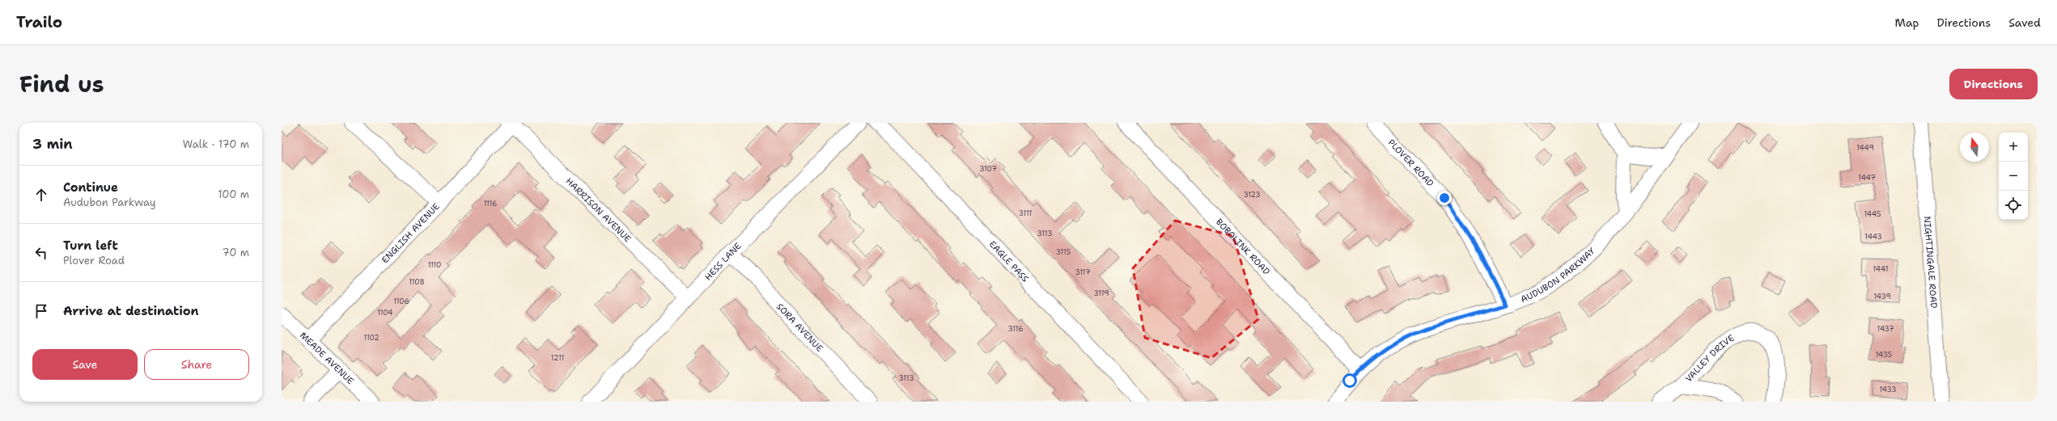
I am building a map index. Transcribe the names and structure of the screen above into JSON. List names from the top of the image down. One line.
{"streets":{"street":["PLOVER ROAD","HARRISON AVENUE","ENGLISH AVENUE","BOBOLINK ROAD","HESS LANE","EAGLE PASS","NIGHTINGALE ROAD","AUDUBON PARKWAY","SORA AVENUE","MEADE AVENUE","VALLEY DRIVE"]},"crossings":[["PLOVER ROAD","AUDUBON PARKWAY"],["HARRISON AVENUE","ENGLISH AVENUE"],["HARRISON AVENUE","HESS LANE"],["ENGLISH AVENUE","MEADE AVENUE"],["BOBOLINK ROAD","AUDUBON PARKWAY"],["HESS LANE","SORA AVENUE"]],"house_numbers":["1449","3107","1447","3123","1116","3111","1445","3113","1443","3115","1110","1441","3117","1108","3119","1439","1106","1104","3116","1437","1102","1435","1211","3113","1433"],"north":"top","page":{"header":"Trailo","nav":["Map","Directions","Saved"],"title":"Find us","buttons":["Directions",["Save","Share"]],"heading":["3 min","Walk · 170 m"],"map_buttons":["+","−"],"list":[["Continue","Audubon Parkway","100 m"],["Turn left","Plover Road","70 m"],"Arrive at destination"]}}
